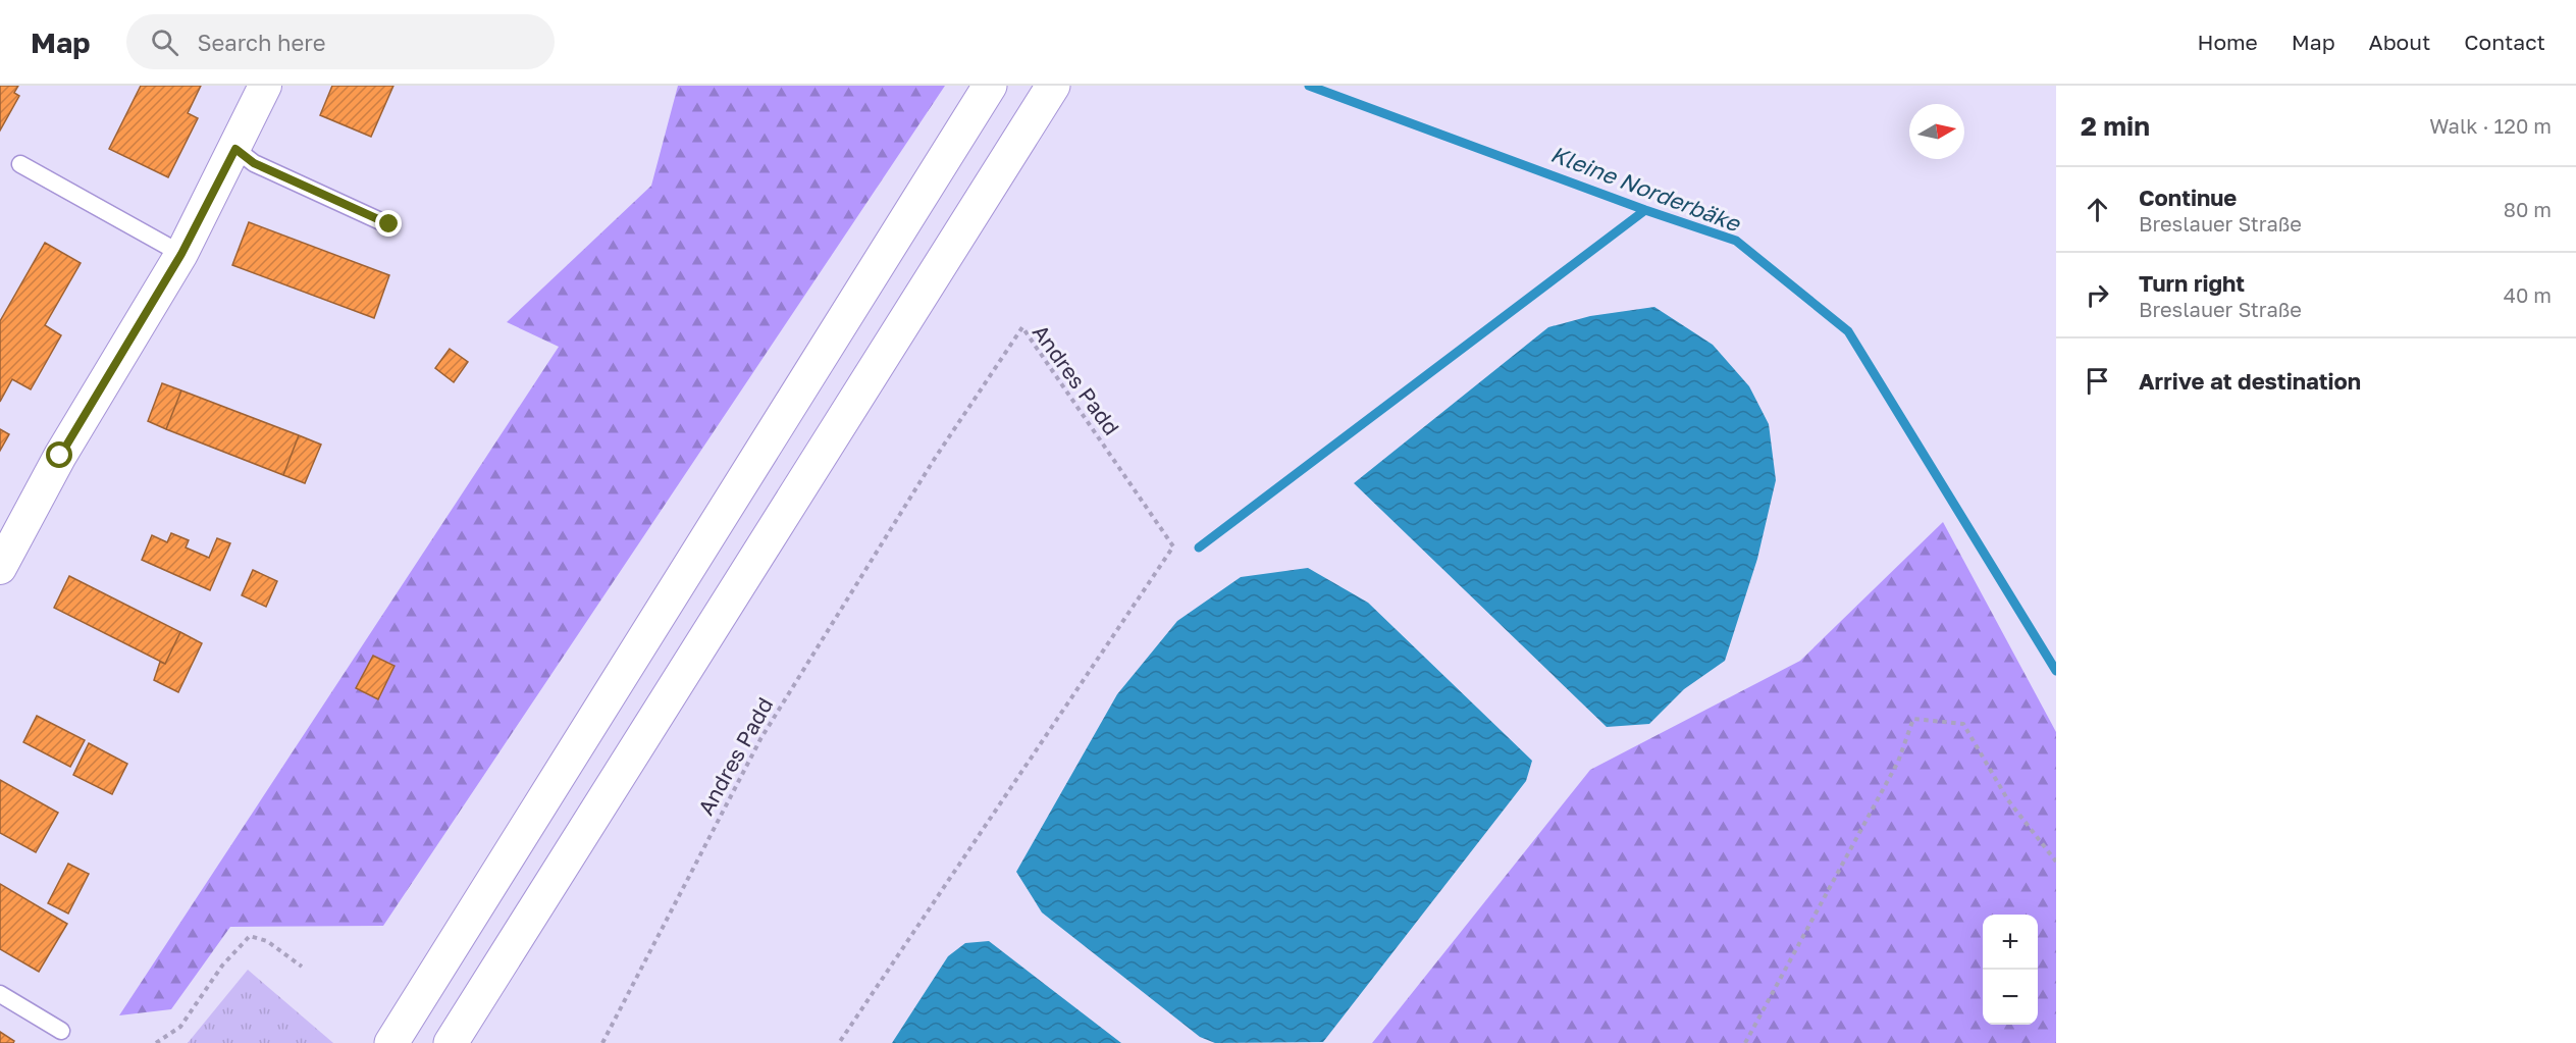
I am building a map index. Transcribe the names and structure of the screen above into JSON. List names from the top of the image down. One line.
{"streets":{"path":["Andres Padd"]},"water":["Kleine Norderbäke"],"north":"right","page":{"header":"Map","search":"Search here","nav":["Home","Map","About","Contact"],"heading":["2 min","Walk · 120 m"],"list":[["Continue","Breslauer Straße","80 m"],["Turn right","Breslauer Straße","40 m"],"Arrive at destination"],"map_buttons":["+","−"]}}
